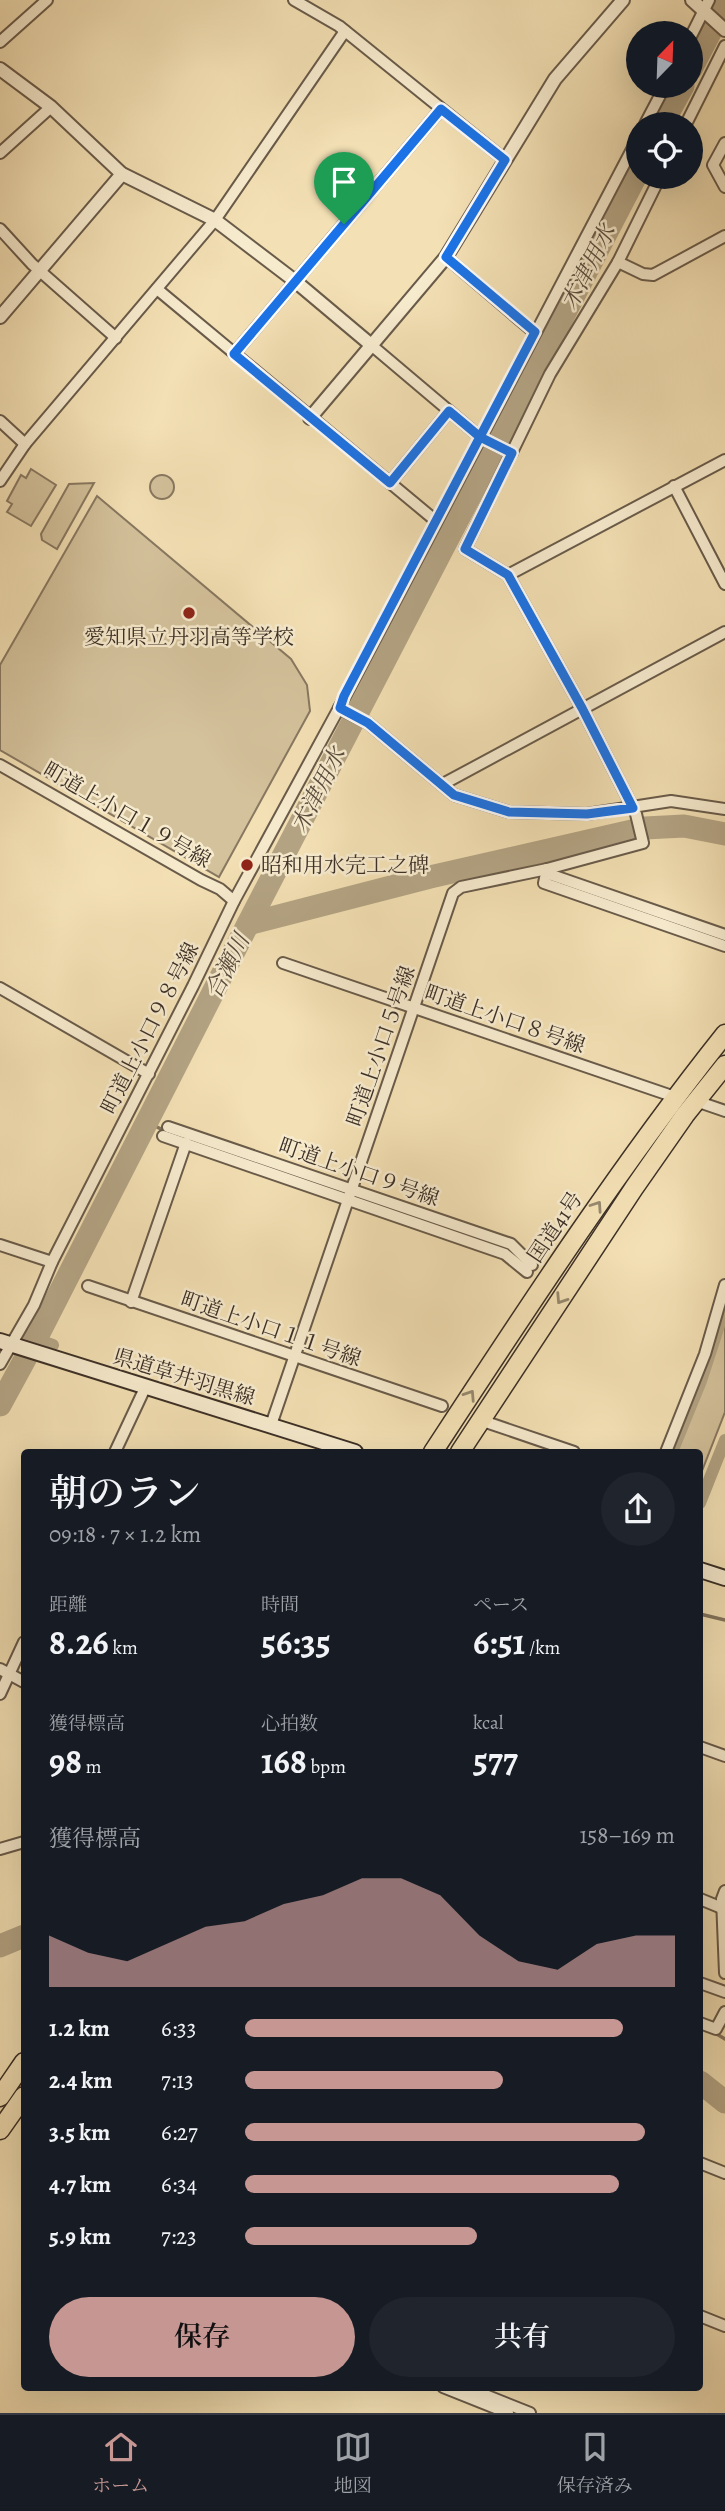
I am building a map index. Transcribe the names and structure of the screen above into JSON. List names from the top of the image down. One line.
{"streets":{"highway":["国道41号"],"main road":["県道草井羽黒線"],"street":["町道上小口１９号線","町道上小口８号線","町道上小口９８号線","町道上小口５号線","町道上小口９号線","町道上小口１１号線"]},"crossings":[["町道上小口１９号線","町道上小口９８号線"],["町道上小口８号線","町道上小口５号線"],["町道上小口８号線","国道41号"],["町道上小口９８号線","県道草井羽黒線"],["町道上小口５号線","町道上小口９号線"],["町道上小口５号線","町道上小口１１号線"],["町道上小口５号線","県道草井羽黒線"]],"water":["木津用水","合瀬川"],"places":["愛知県立丹羽高等学校","昭和用水完工之碑"],"north":"top right","page":{"heading":["朝のラン","09:18 · 7 × 1.2 km"],"stats":[["距離","8.26 km"],["時間","56:35"],["ペース","6:51 /km"],["獲得標高","98 m"],["心拍数","168 bpm"],["kcal","577"]],"chart":["獲得標高","158–169 m"],"list":[{"name":"1.2 km","note":"6:33"},{"name":"2.4 km","note":"7:13"},{"name":"3.5 km","note":"6:27"},{"name":"4.7 km","note":"6:34"},{"name":"5.9 km","note":"7:23"}],"buttons":["保存","共有"],"tabs":["ホーム","地図","保存済み"]}}
